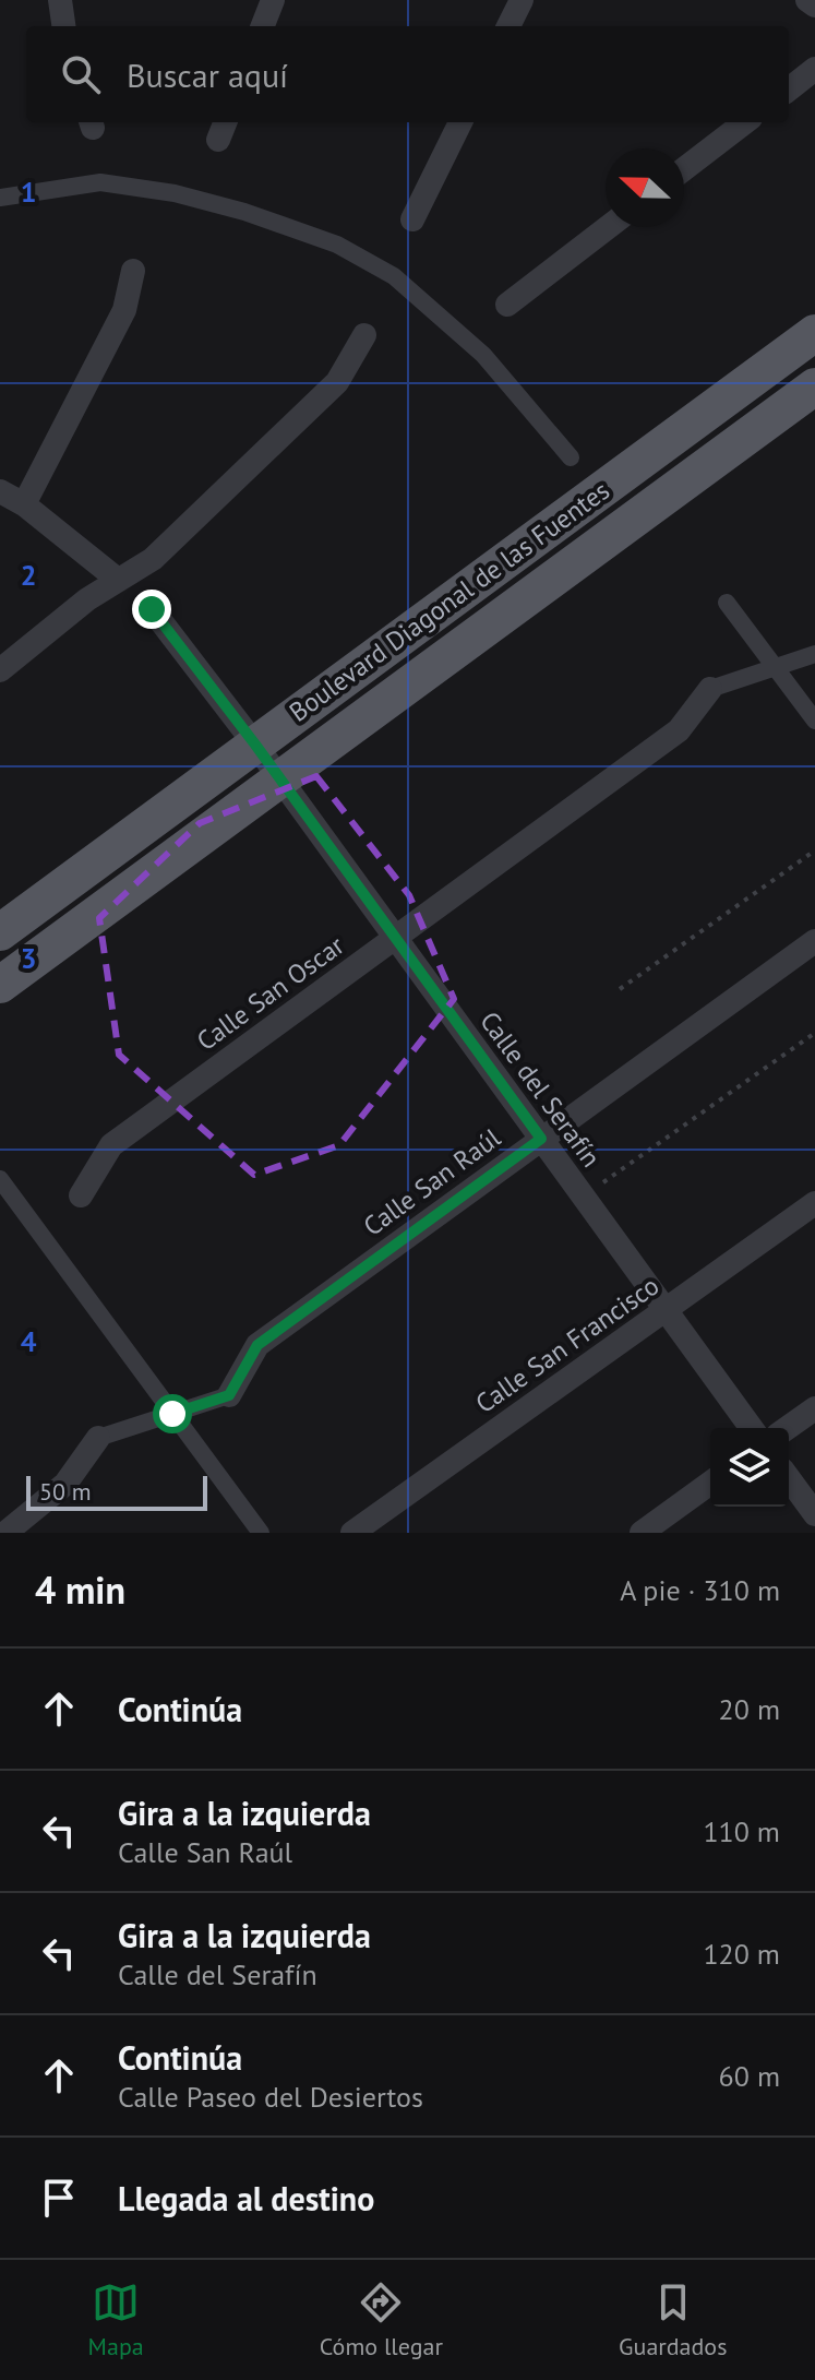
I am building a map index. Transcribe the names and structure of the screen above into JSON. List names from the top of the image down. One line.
{"streets":{"main road":["Boulevard Diagonal de las Fuentes"],"street":["Calle San Oscar","Calle del Serafín","Calle San Raúl","Calle San Francisco"]},"crossings":[["Boulevard Diagonal de las Fuentes","Calle del Serafín"],["Calle San Oscar","Calle del Serafín"],["Calle del Serafín","Calle San Raúl"],["Calle del Serafín","Calle San Francisco"]],"scale_bar":"50 m","north":"left","page":{"search":"Buscar aquí","scale":"50 m","heading":["4 min","A pie · 310 m"],"list":[["Continúa","20 m"],["Gira a la izquierda","Calle San Raúl","110 m"],["Gira a la izquierda","Calle del Serafín","120 m"],["Continúa","Calle Paseo del Desiertos","60 m"],"Llegada al destino"],"nav":["Mapa","Cómo llegar","Guardados"]},"grid":{"rows":["1","2","3","4"]}}
